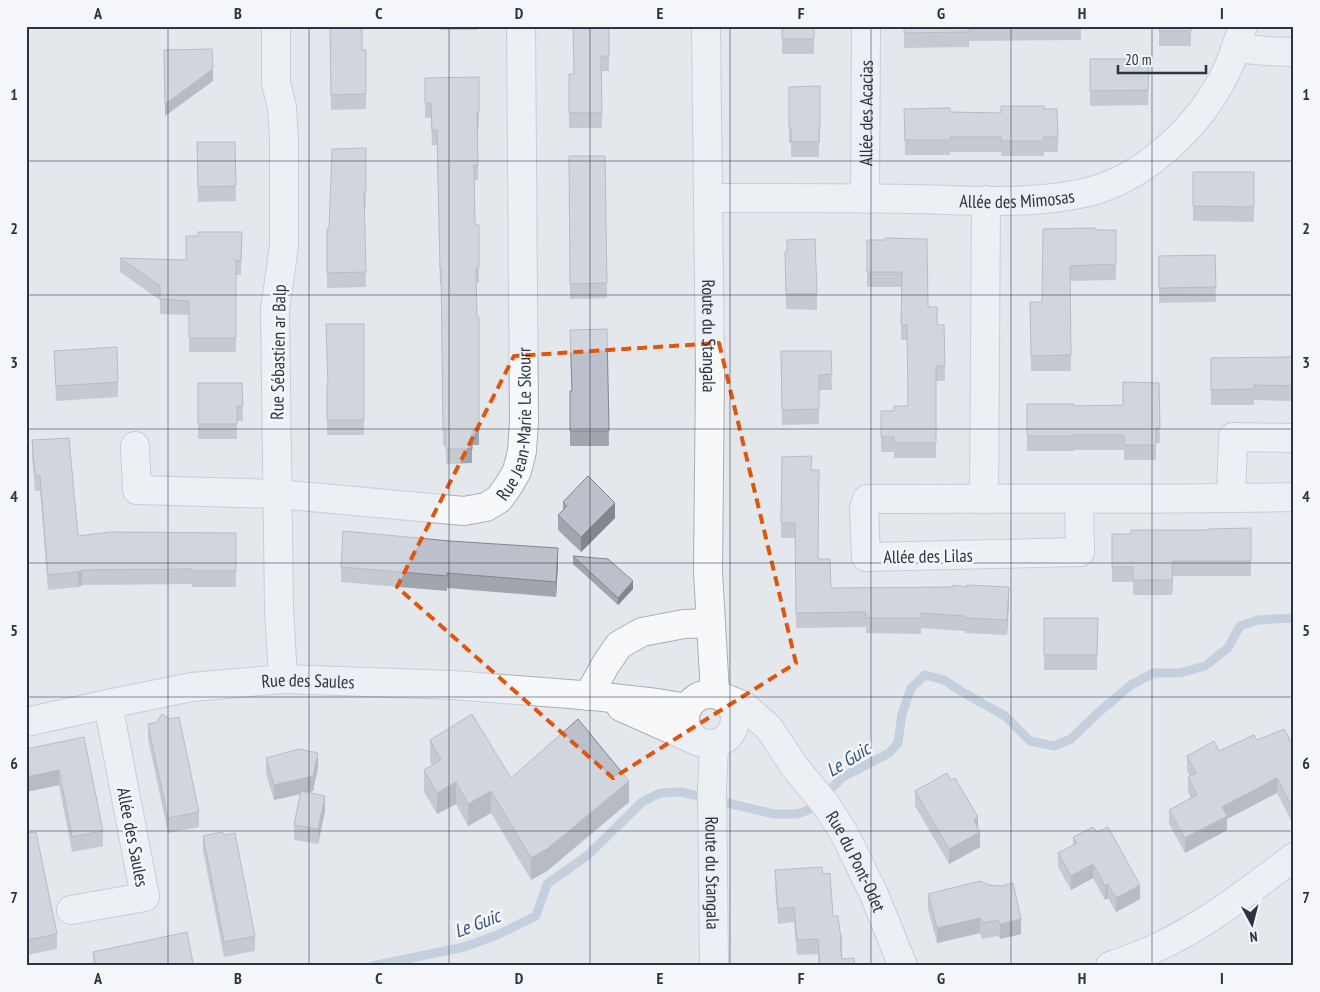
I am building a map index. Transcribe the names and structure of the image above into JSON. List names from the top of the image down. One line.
{"streets":{"street":["Allée des Acacias","Allée des Mimosas","Route du Stangala","Rue Sébastien ar Balp","Rue Jean-Marie Le Skourr","Allée des Lilas","Rue des Saules","Allée des Saules","Rue du Pont-Odet"]},"crossings":[["Allée des Acacias","Allée des Mimosas"],["Allée des Mimosas","Route du Stangala"],["Route du Stangala","Rue des Saules"],["Route du Stangala","Rue du Pont-Odet"],["Rue Sébastien ar Balp","Rue Jean-Marie Le Skourr"],["Rue Sébastien ar Balp","Rue des Saules"],["Rue des Saules","Allée des Saules"],["Rue des Saules","Rue du Pont-Odet"]],"water":["Le Guic"],"scale_bar":"20 m","north":"bottom","grid":{"columns":["A","B","C","D","E","F","G","H","I"],"rows":["1","2","3","4","5","6","7"]}}
